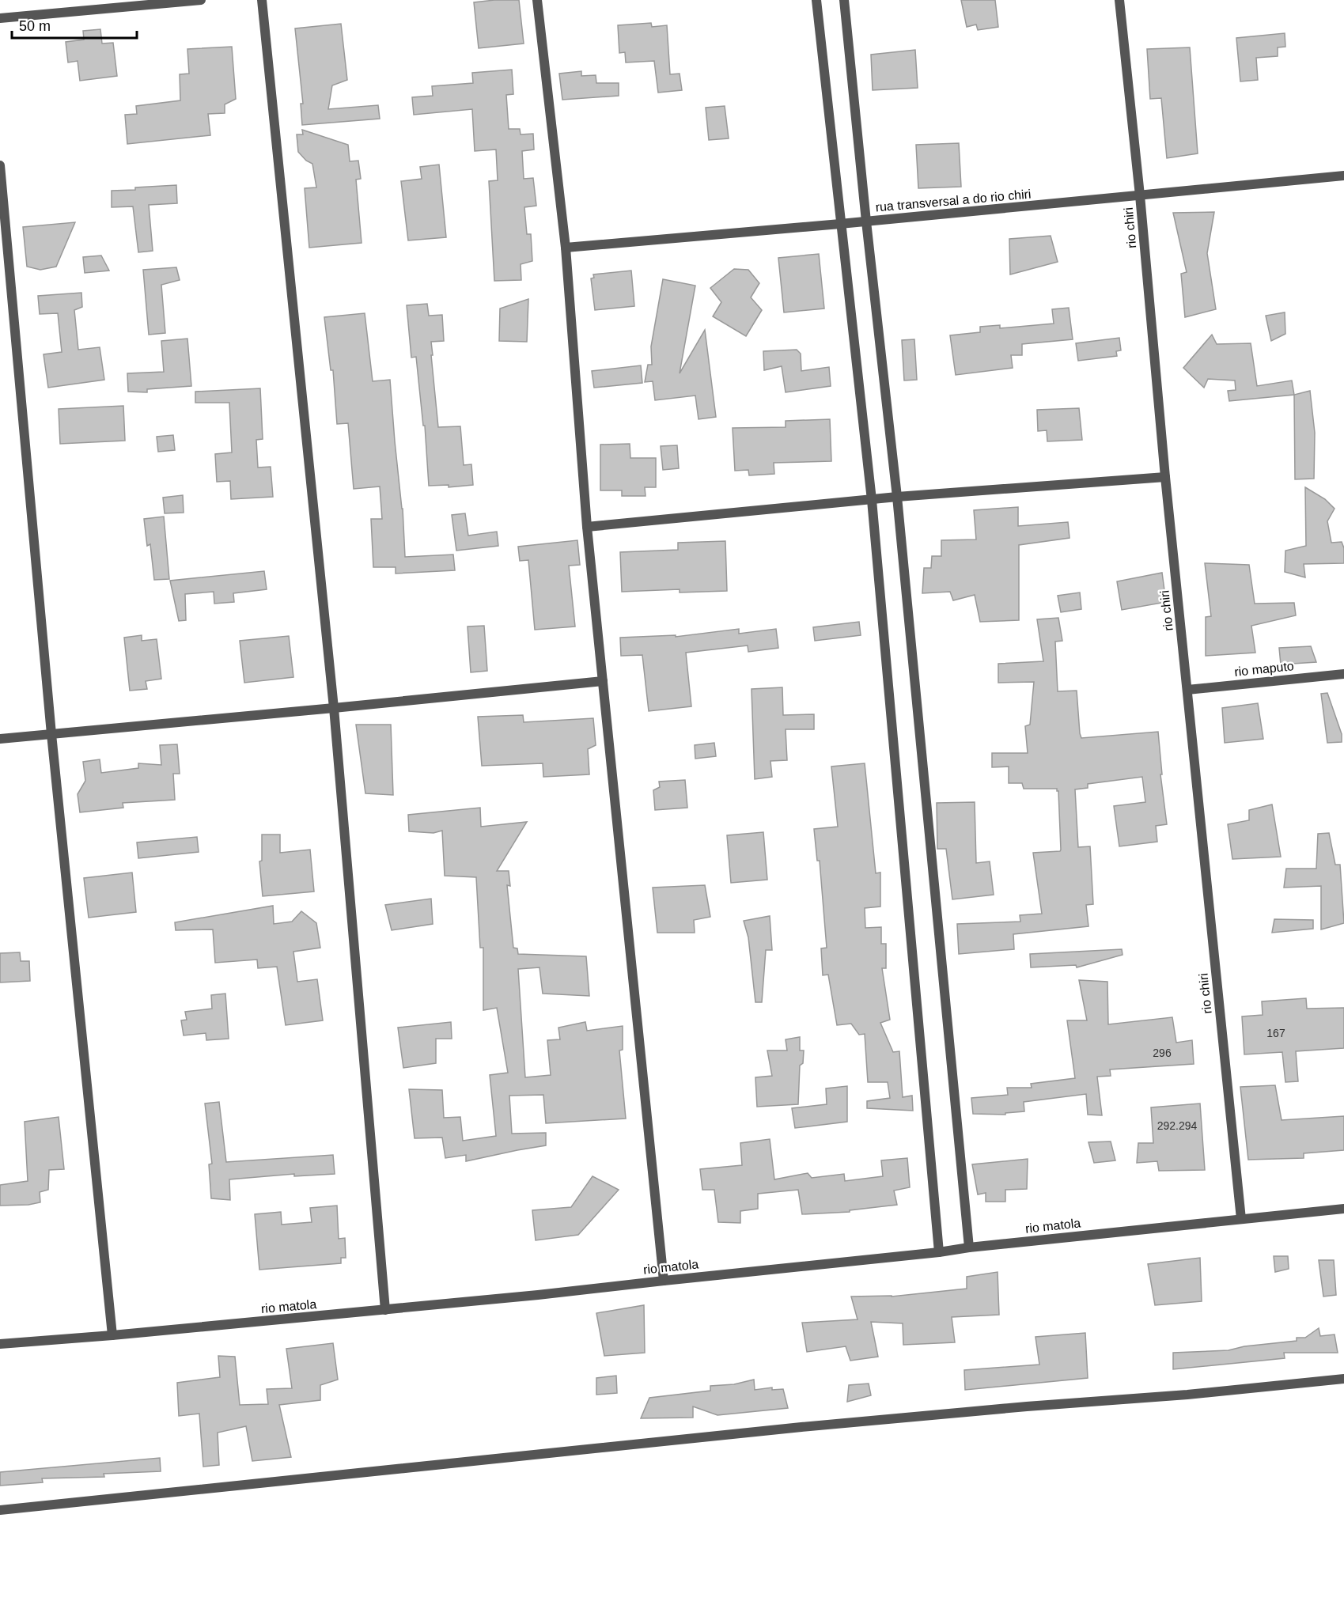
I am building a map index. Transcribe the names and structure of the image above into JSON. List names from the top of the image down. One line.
{"streets":{"street":["rua transversal a do rio chiri","rio chiri","rio maputo","rio matola"]},"crossings":[["rua transversal a do rio chiri","rio chiri"],["rio chiri","rio maputo"],["rio chiri","rio matola"]],"house_numbers":["167","296","292.294"],"scale_bar":"50 m"}
